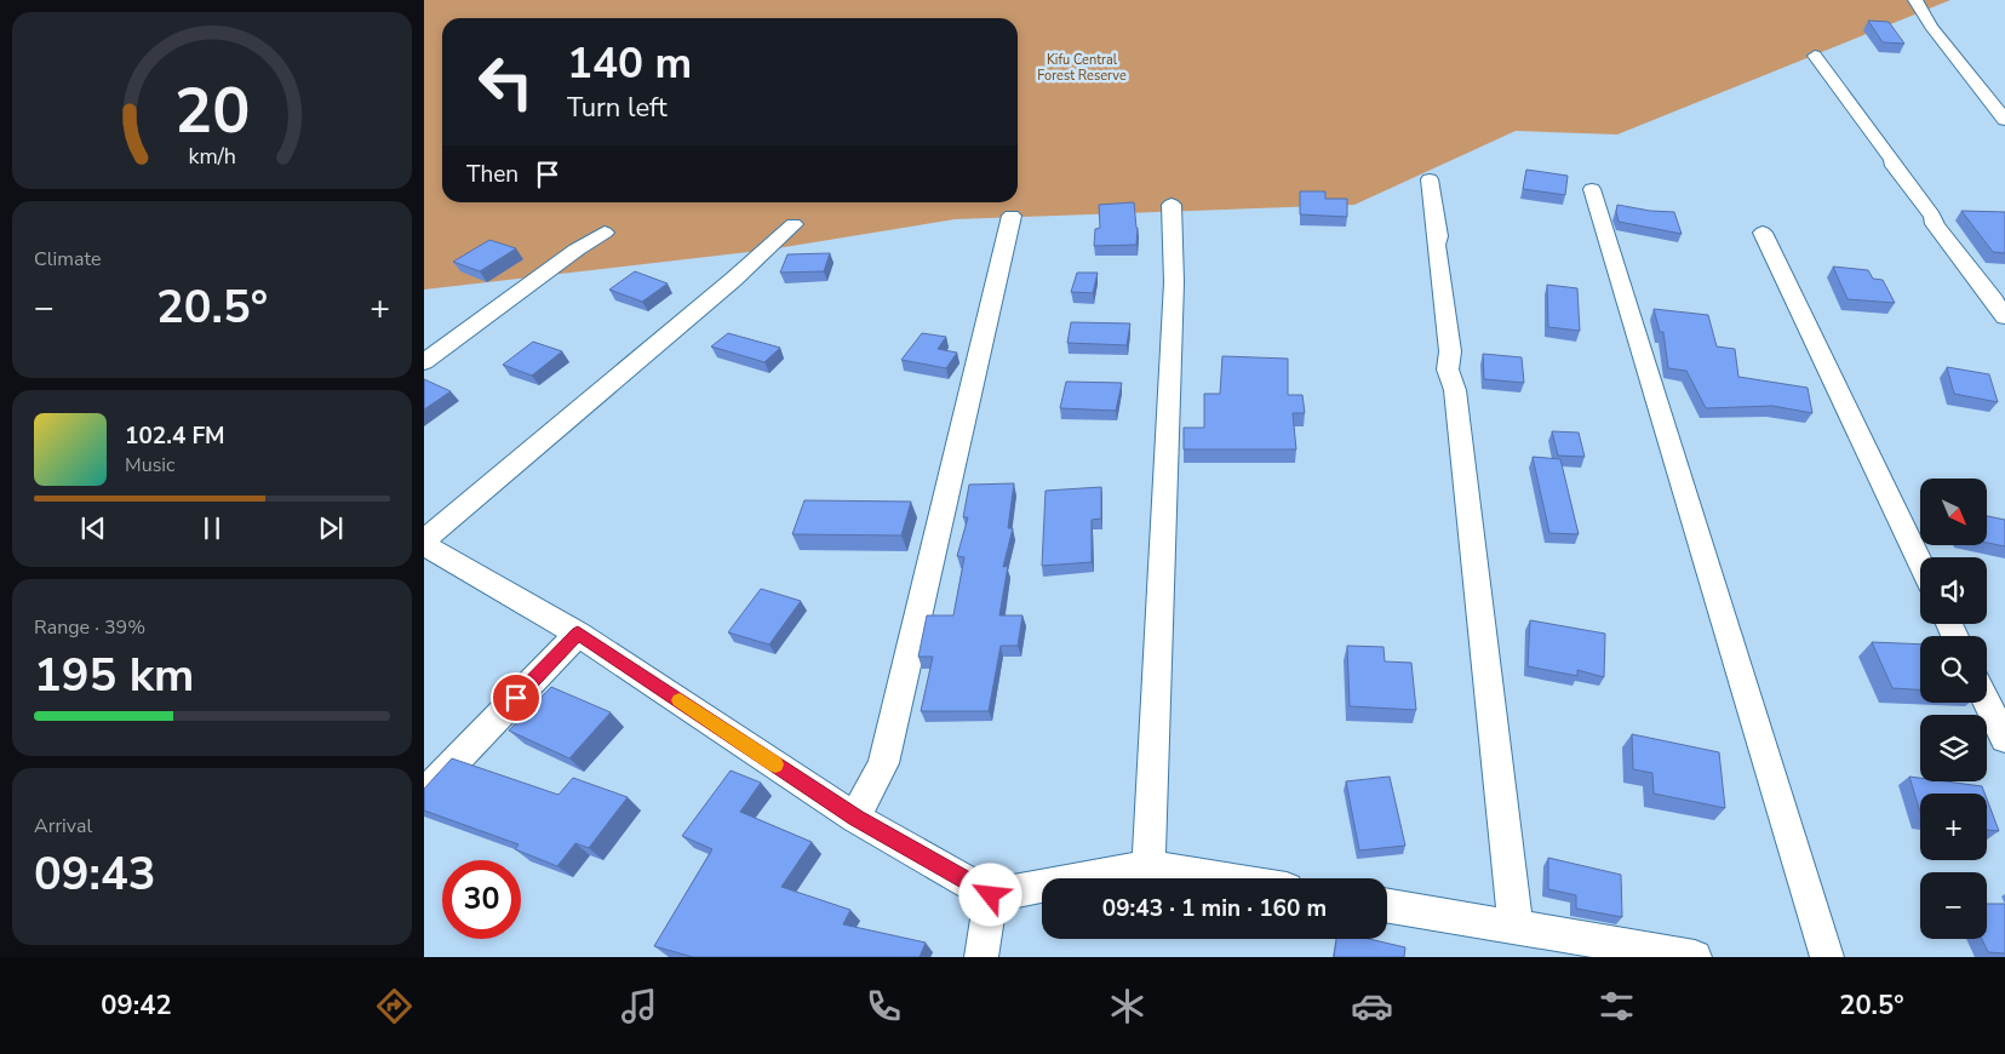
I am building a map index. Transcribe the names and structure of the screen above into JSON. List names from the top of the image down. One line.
{"parks":["Kifu Central Forest Reserve"],"north":"bottom right","page":{"turn":["140 m","Turn left"],"then":"Then","tile":["Climate",["Range · 39%","195 km"],["Arrival","09:43"]],"heat":["−","20.5°","+"],"song":["102.4 FM","Music"],"map_buttons":["+","−"],"limit":"30","trip":"09:43 · 1 min · 160 m","tabs":["09:42","20.5°"],"gauge":["20","km/h"]}}
